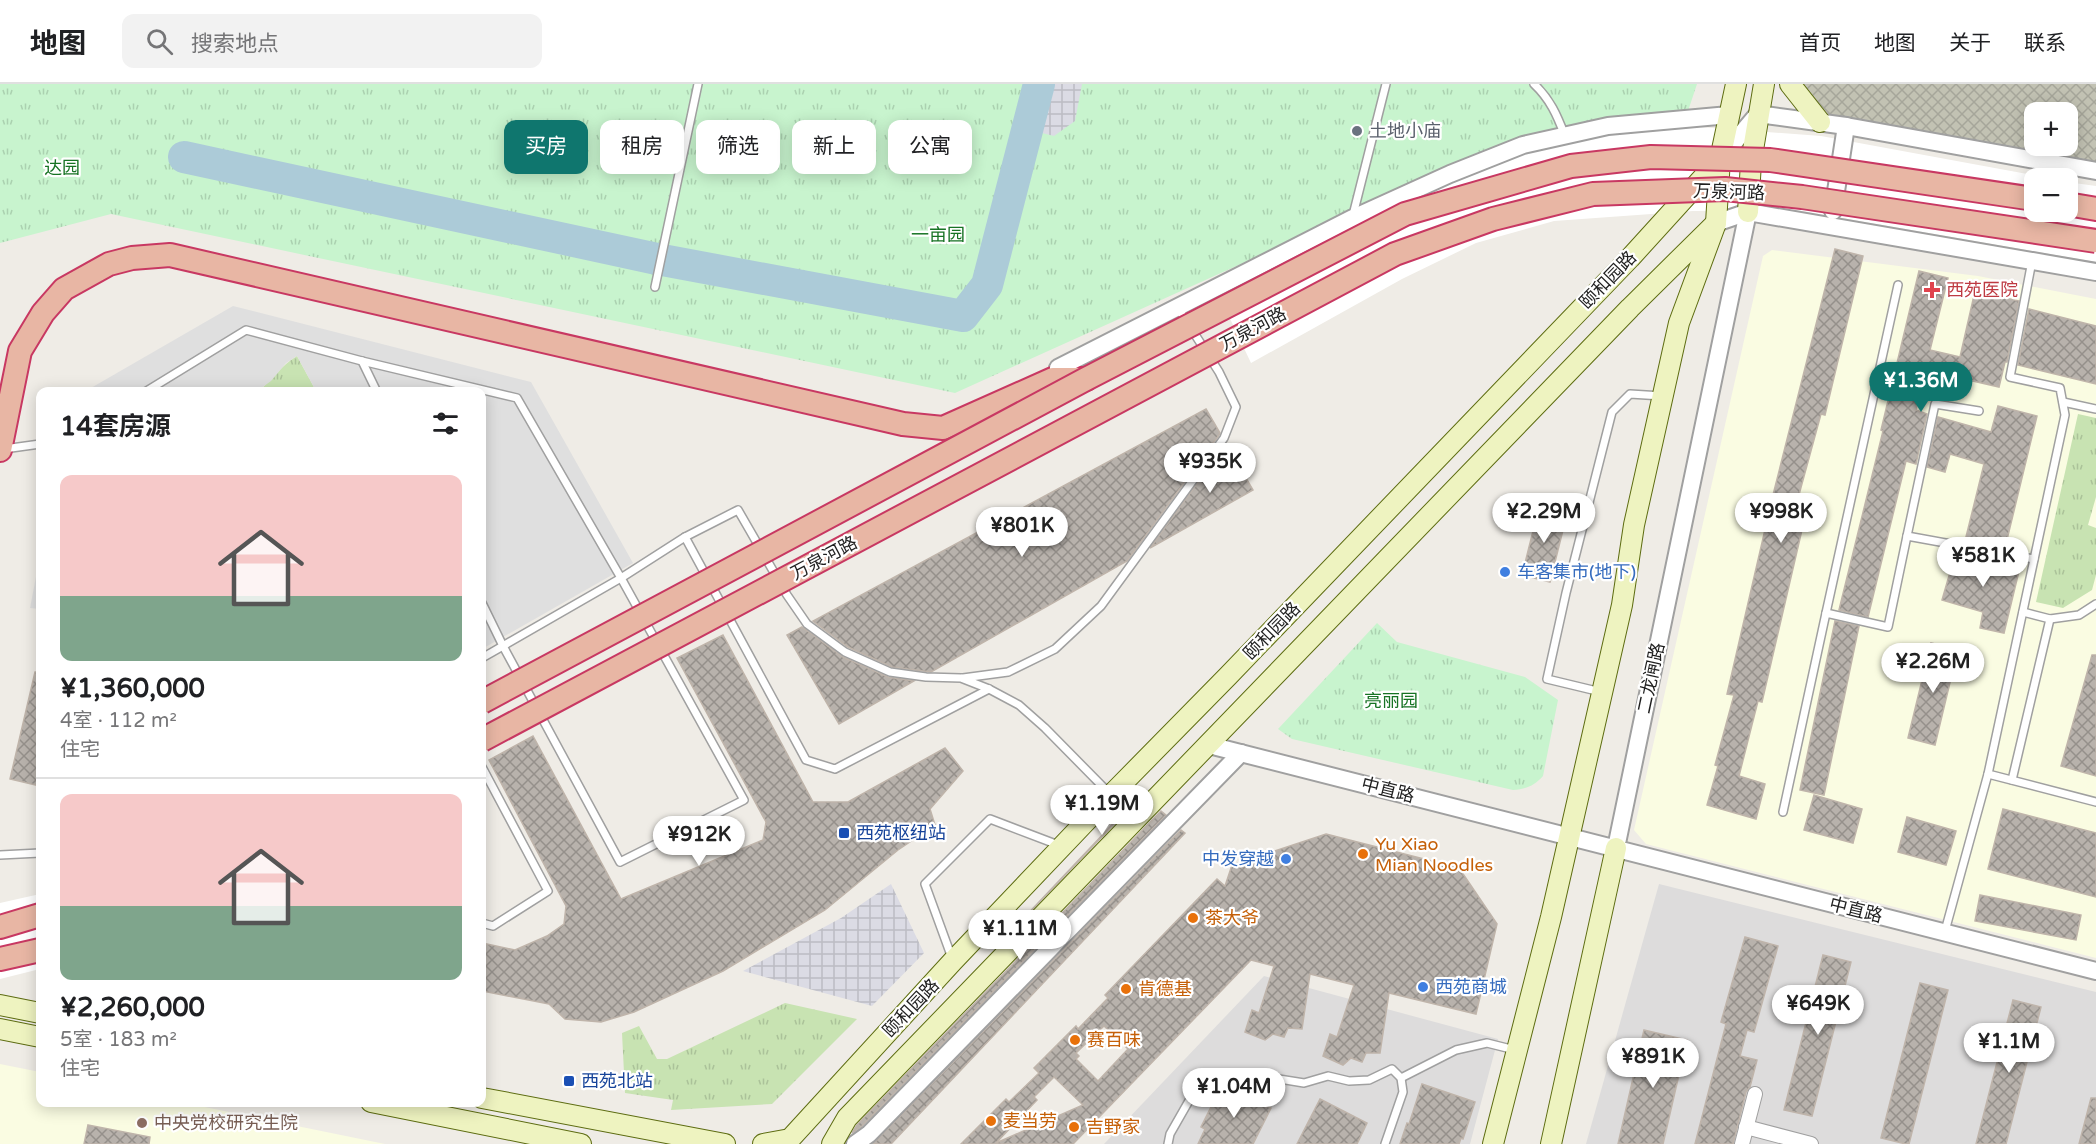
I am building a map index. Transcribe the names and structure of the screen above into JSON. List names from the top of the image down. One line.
{"streets":{"highway":["万泉河路"],"main road":["颐和园路","二龙闸路"],"street":["中直路"]},"crossings":[["万泉河路","二龙闸路"],["颐和园路","中直路"],["二龙闸路","中直路"]],"parks":["达园","一亩园","亮丽园"],"places":{"other":["土地小庙","车客集市(地下)","Yu Xiao Mian Noodles","中发穿越","茶大爷","西苑商城","肯德基","赛百味","麦当劳","中央党校研究生院","吉野家"],"health":["西苑医院"],"transit":["西苑枢纽站","西苑北站"]},"page":{"header":"地图","search":"搜索地点","nav":["首页","地图","关于","联系"],"map_buttons":["+","−"],"chip":["买房","租房","筛选","新上","公寓"],"price":["¥1.36M","¥935K","¥2.29M","¥998K","¥801K","¥581K","¥2.26M","¥1.19M","¥912K","¥1.11M","¥649K","¥1.1M","¥891K","¥1.04M"],"heading":"14套房源","list":[{"name":"¥1,360,000","note":"4室 · 112 m² · 住宅"},{"name":"¥2,260,000","note":"5室 · 183 m² · 住宅"}]}}
